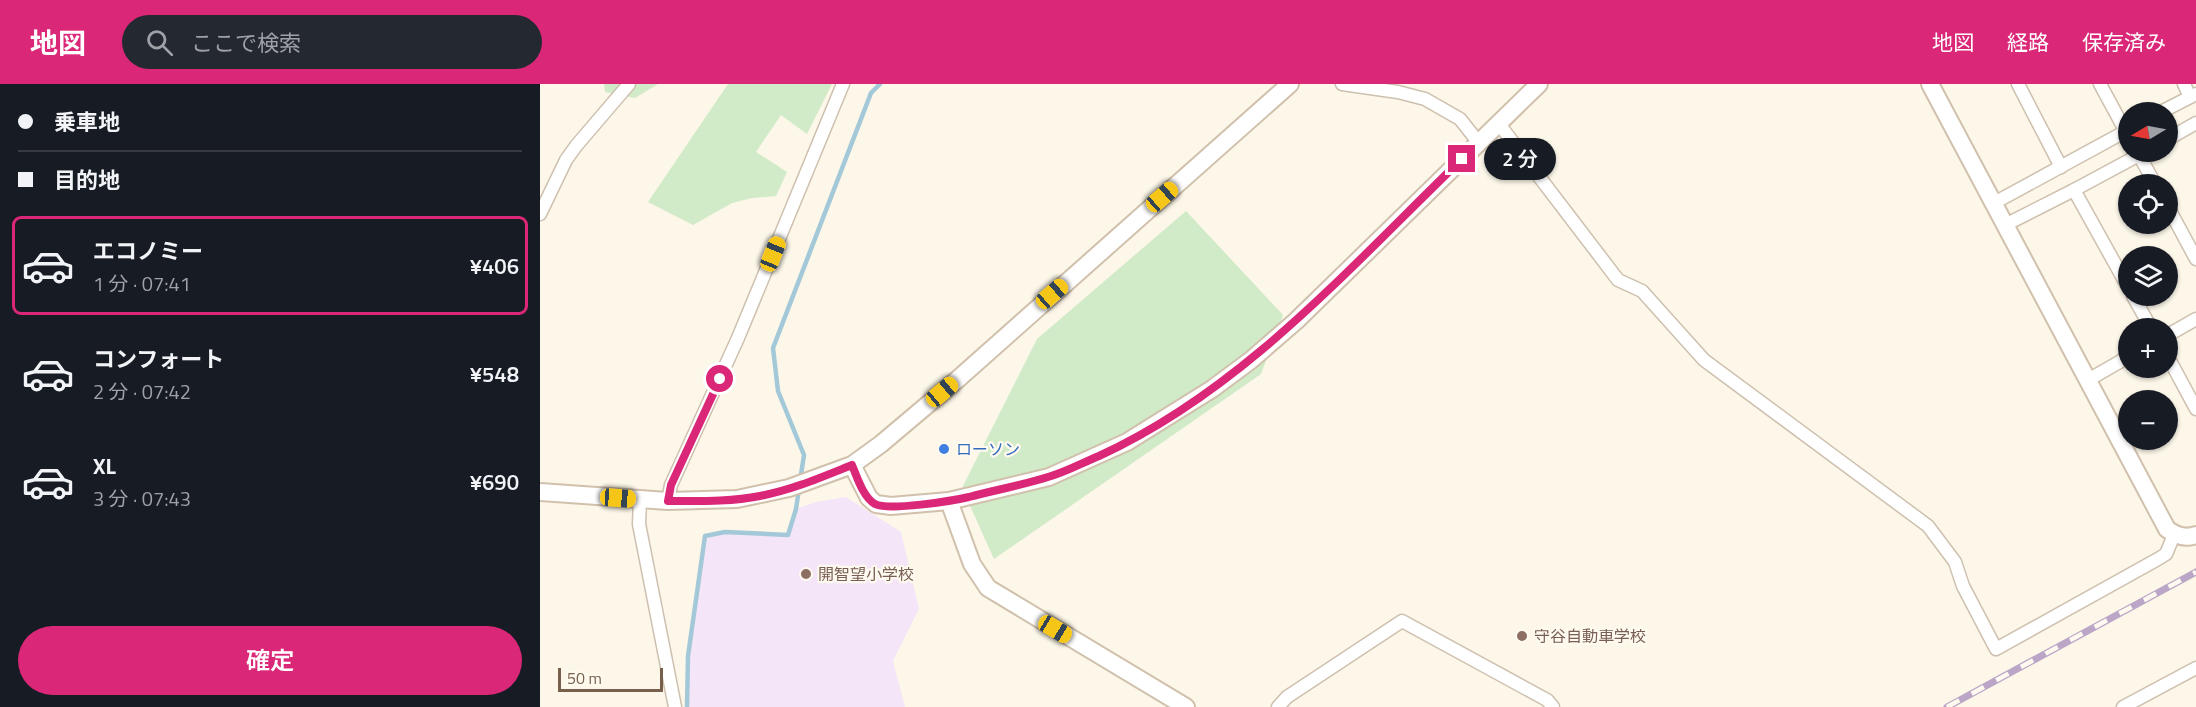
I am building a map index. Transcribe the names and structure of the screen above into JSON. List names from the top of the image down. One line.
{"places":["ローソン","開智望小学校","守谷自動車学校"],"scale_bar":"50 m","north":"left","page":{"header":"地図","search":"ここで検索","nav":["地図","経路","保存済み"],"banner":["乗車地","目的地"],"map_buttons":["+","−"],"bubble":"2 分","list":[{"name":"エコノミー","note":"1 分 · 07:41","value":"¥406"},{"name":"コンフォート","note":"2 分 · 07:42","value":"¥548"},{"name":"XL","note":"3 分 · 07:43","value":"¥690"}],"buttons":"確定","scale":"50 m"}}
